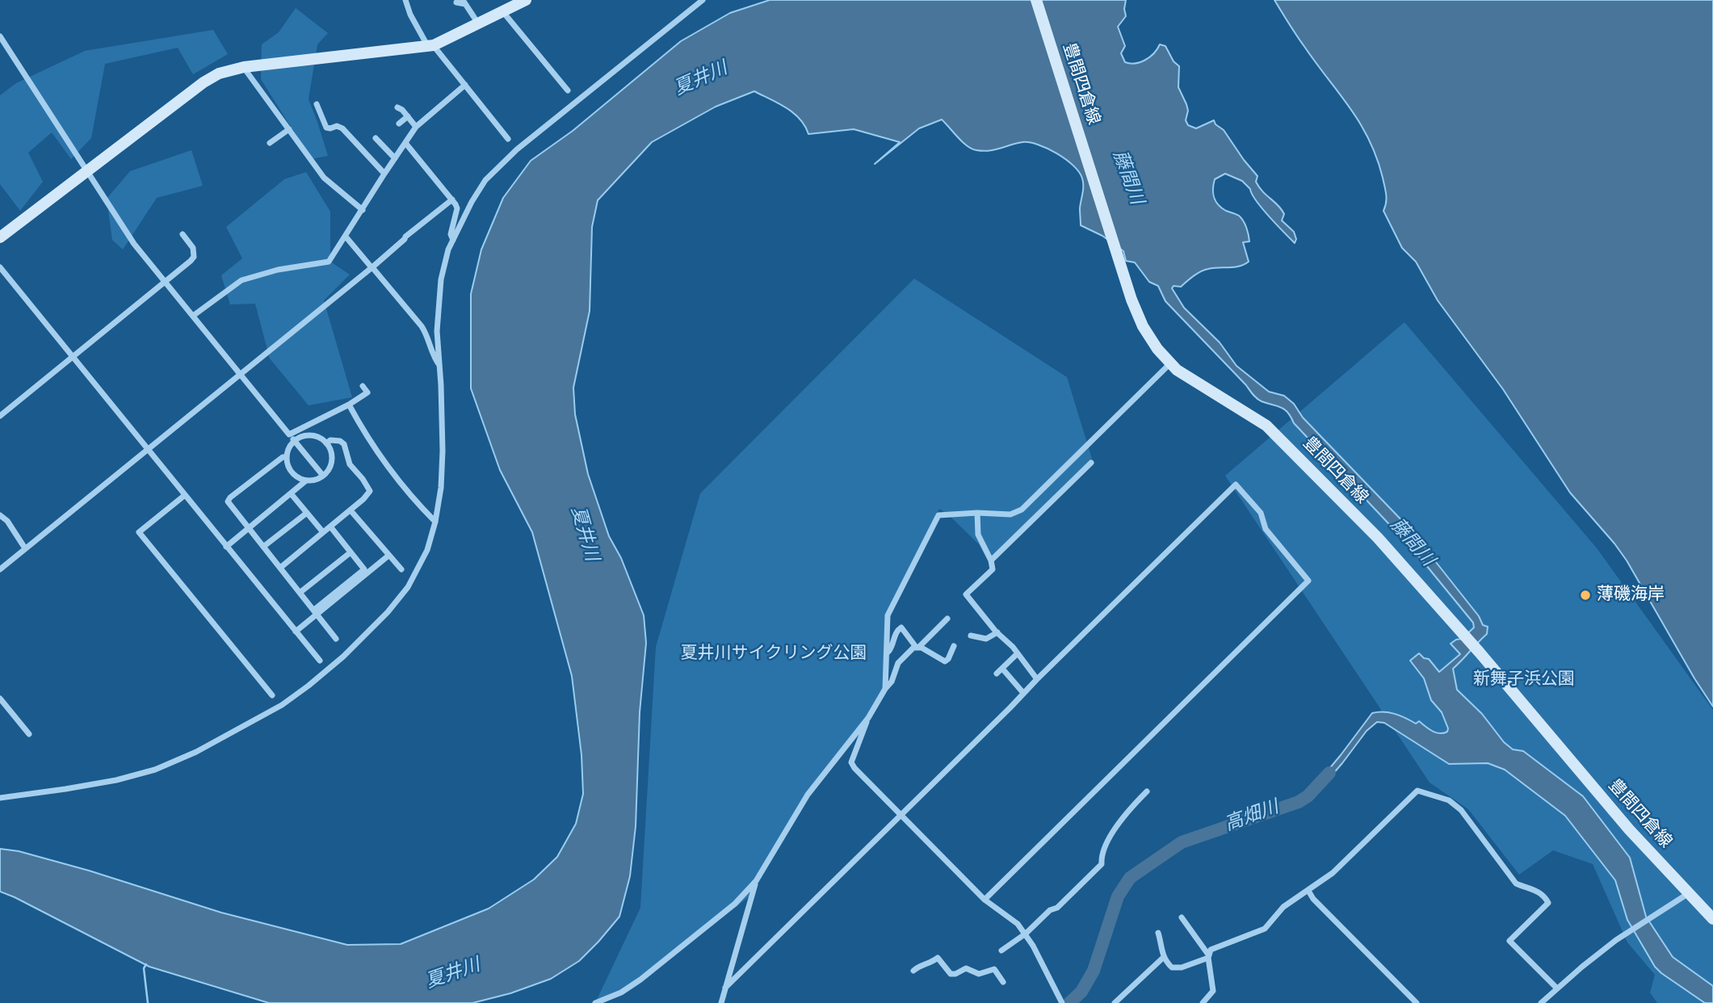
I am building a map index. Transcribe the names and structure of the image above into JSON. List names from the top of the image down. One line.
{"streets":{"main road":["豊間四倉線"]},"water":["夏井川","藤間川","高畑川"],"parks":["夏井川サイクリング公園","新舞子浜公園"],"places":["薄磯海岸"]}
